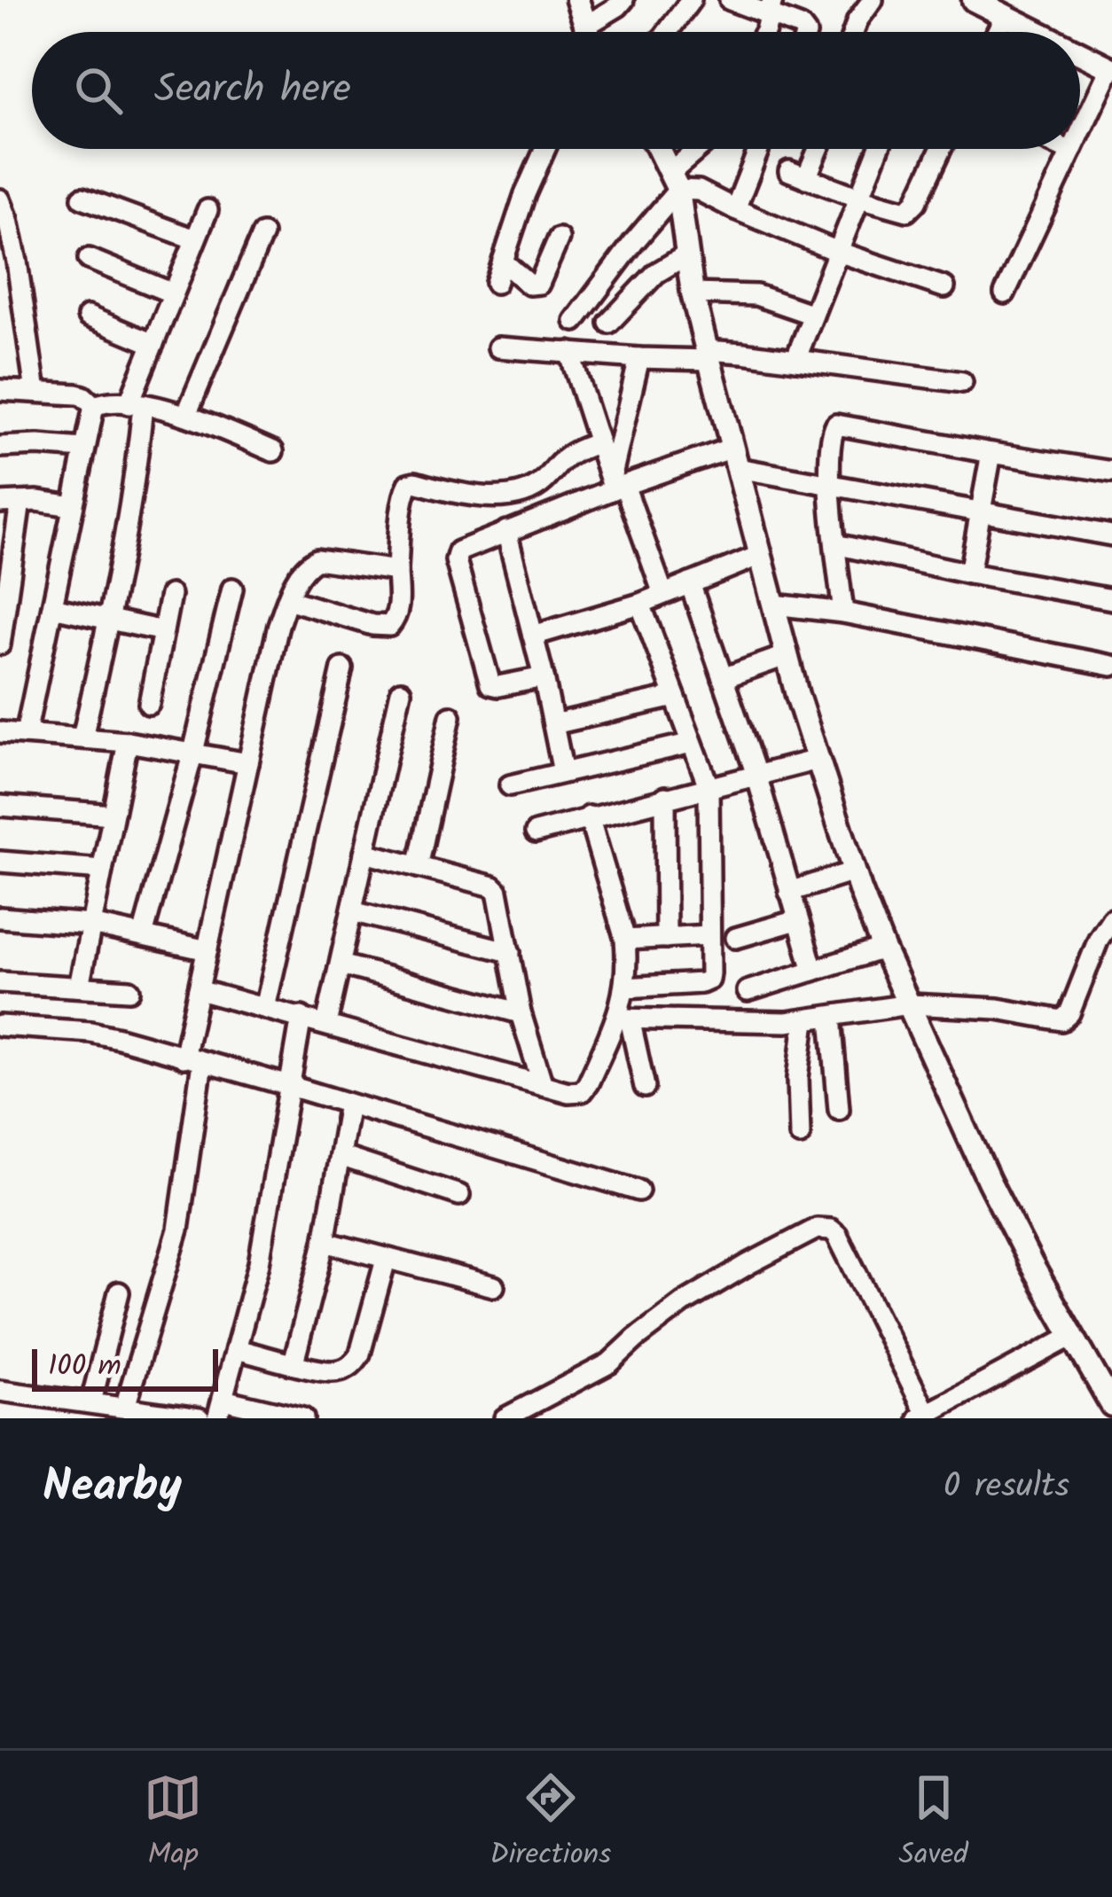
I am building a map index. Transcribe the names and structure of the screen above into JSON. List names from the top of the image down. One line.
{"scale_bar":"100 m","page":{"search":"Search here","scale":"100 m","heading":["Nearby","0 results"],"nav":["Map","Directions","Saved"]}}
